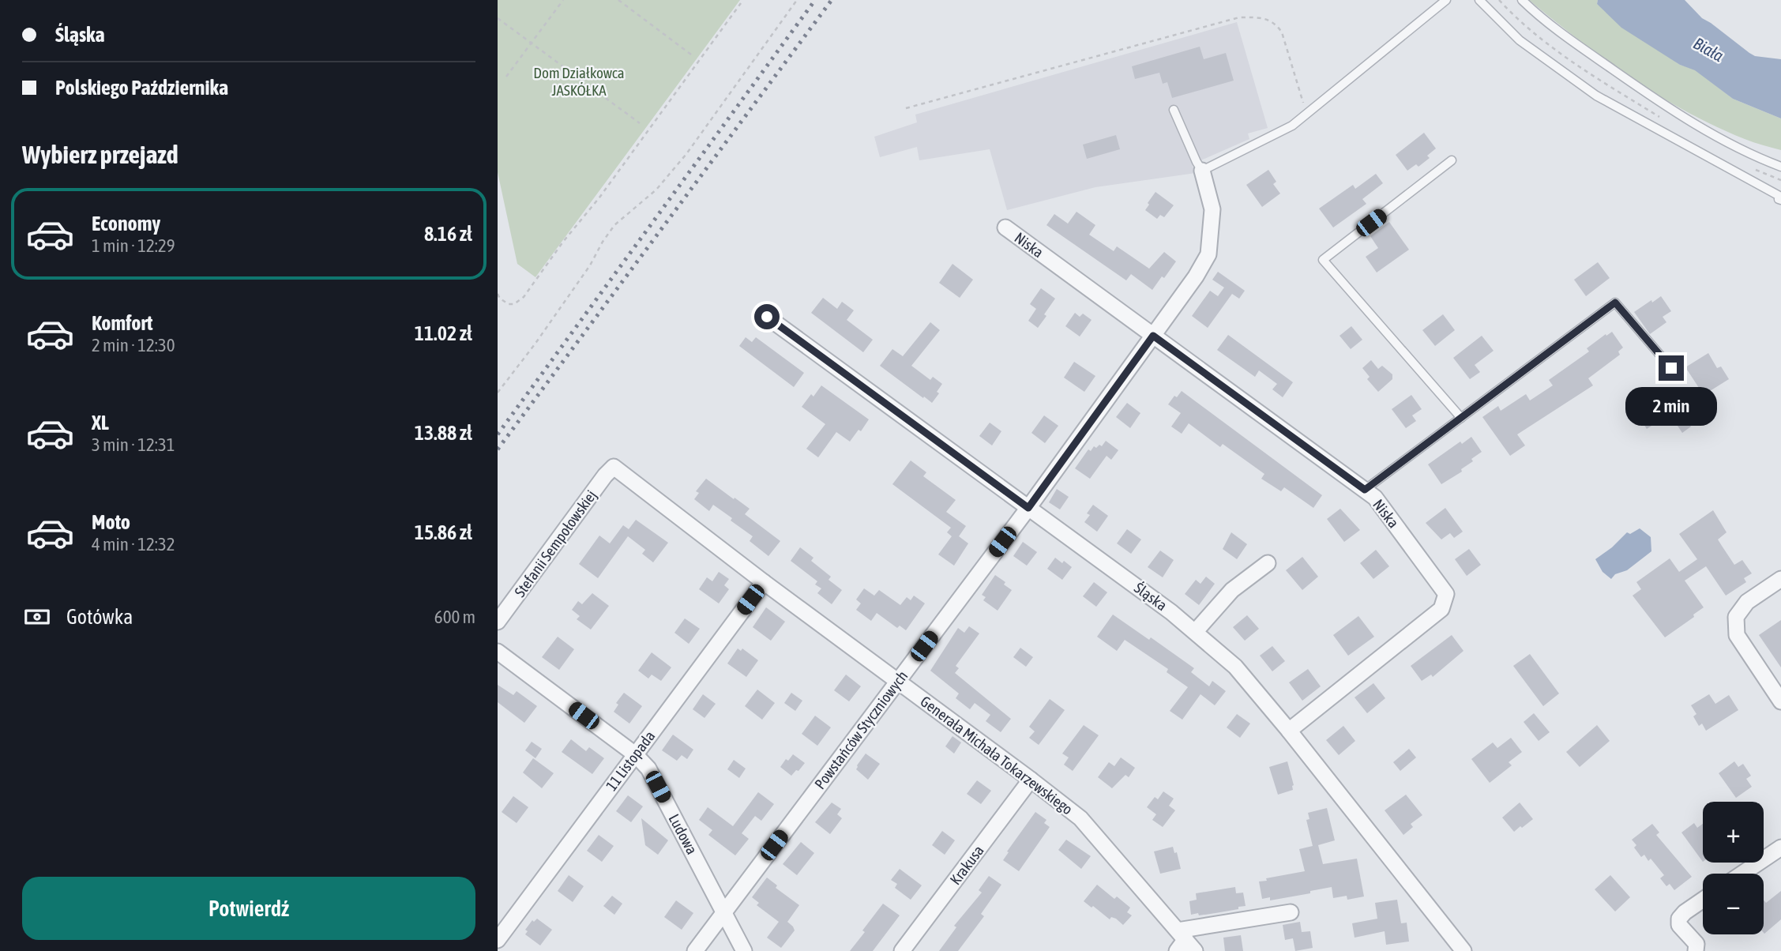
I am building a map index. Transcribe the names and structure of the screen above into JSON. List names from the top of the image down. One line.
{"streets":{"street":["Niska","Stefanii Sempołowskiej","Śląska","Powstańców Styczniowych","Generała Michała Tokarzewskiego","11 Listopada","Ludowa","Krakusa"]},"crossings":[["Niska","Śląska"],["Niska","Powstańców Styczniowych"],["Stefanii Sempołowskiej","Generała Michała Tokarzewskiego"],["Śląska","Powstańców Styczniowych"],["Powstańców Styczniowych","Generała Michała Tokarzewskiego"],["Powstańców Styczniowych","Ludowa"],["Generała Michała Tokarzewskiego","11 Listopada"],["Generała Michała Tokarzewskiego","Krakusa"],["11 Listopada","Ludowa"]],"water":["Biała"],"parks":["Dom Działkowca JASKÓŁKA"],"page":{"banner":["Śląska","Polskiego Października"],"heading":"Wybierz przejazd","list":[{"name":"Economy","note":"1 min · 12:29","value":"8.16 zł"},{"name":"Komfort","note":"2 min · 12:30","value":"11.02 zł"},{"name":"XL","note":"3 min · 12:31","value":"13.88 zł"},{"name":"Moto","note":"4 min · 12:32","value":"15.86 zł"}],"bubble":"2 min","pay":["Gotówka","600 m"],"map_buttons":["+","−"],"buttons":"Potwierdź"}}
